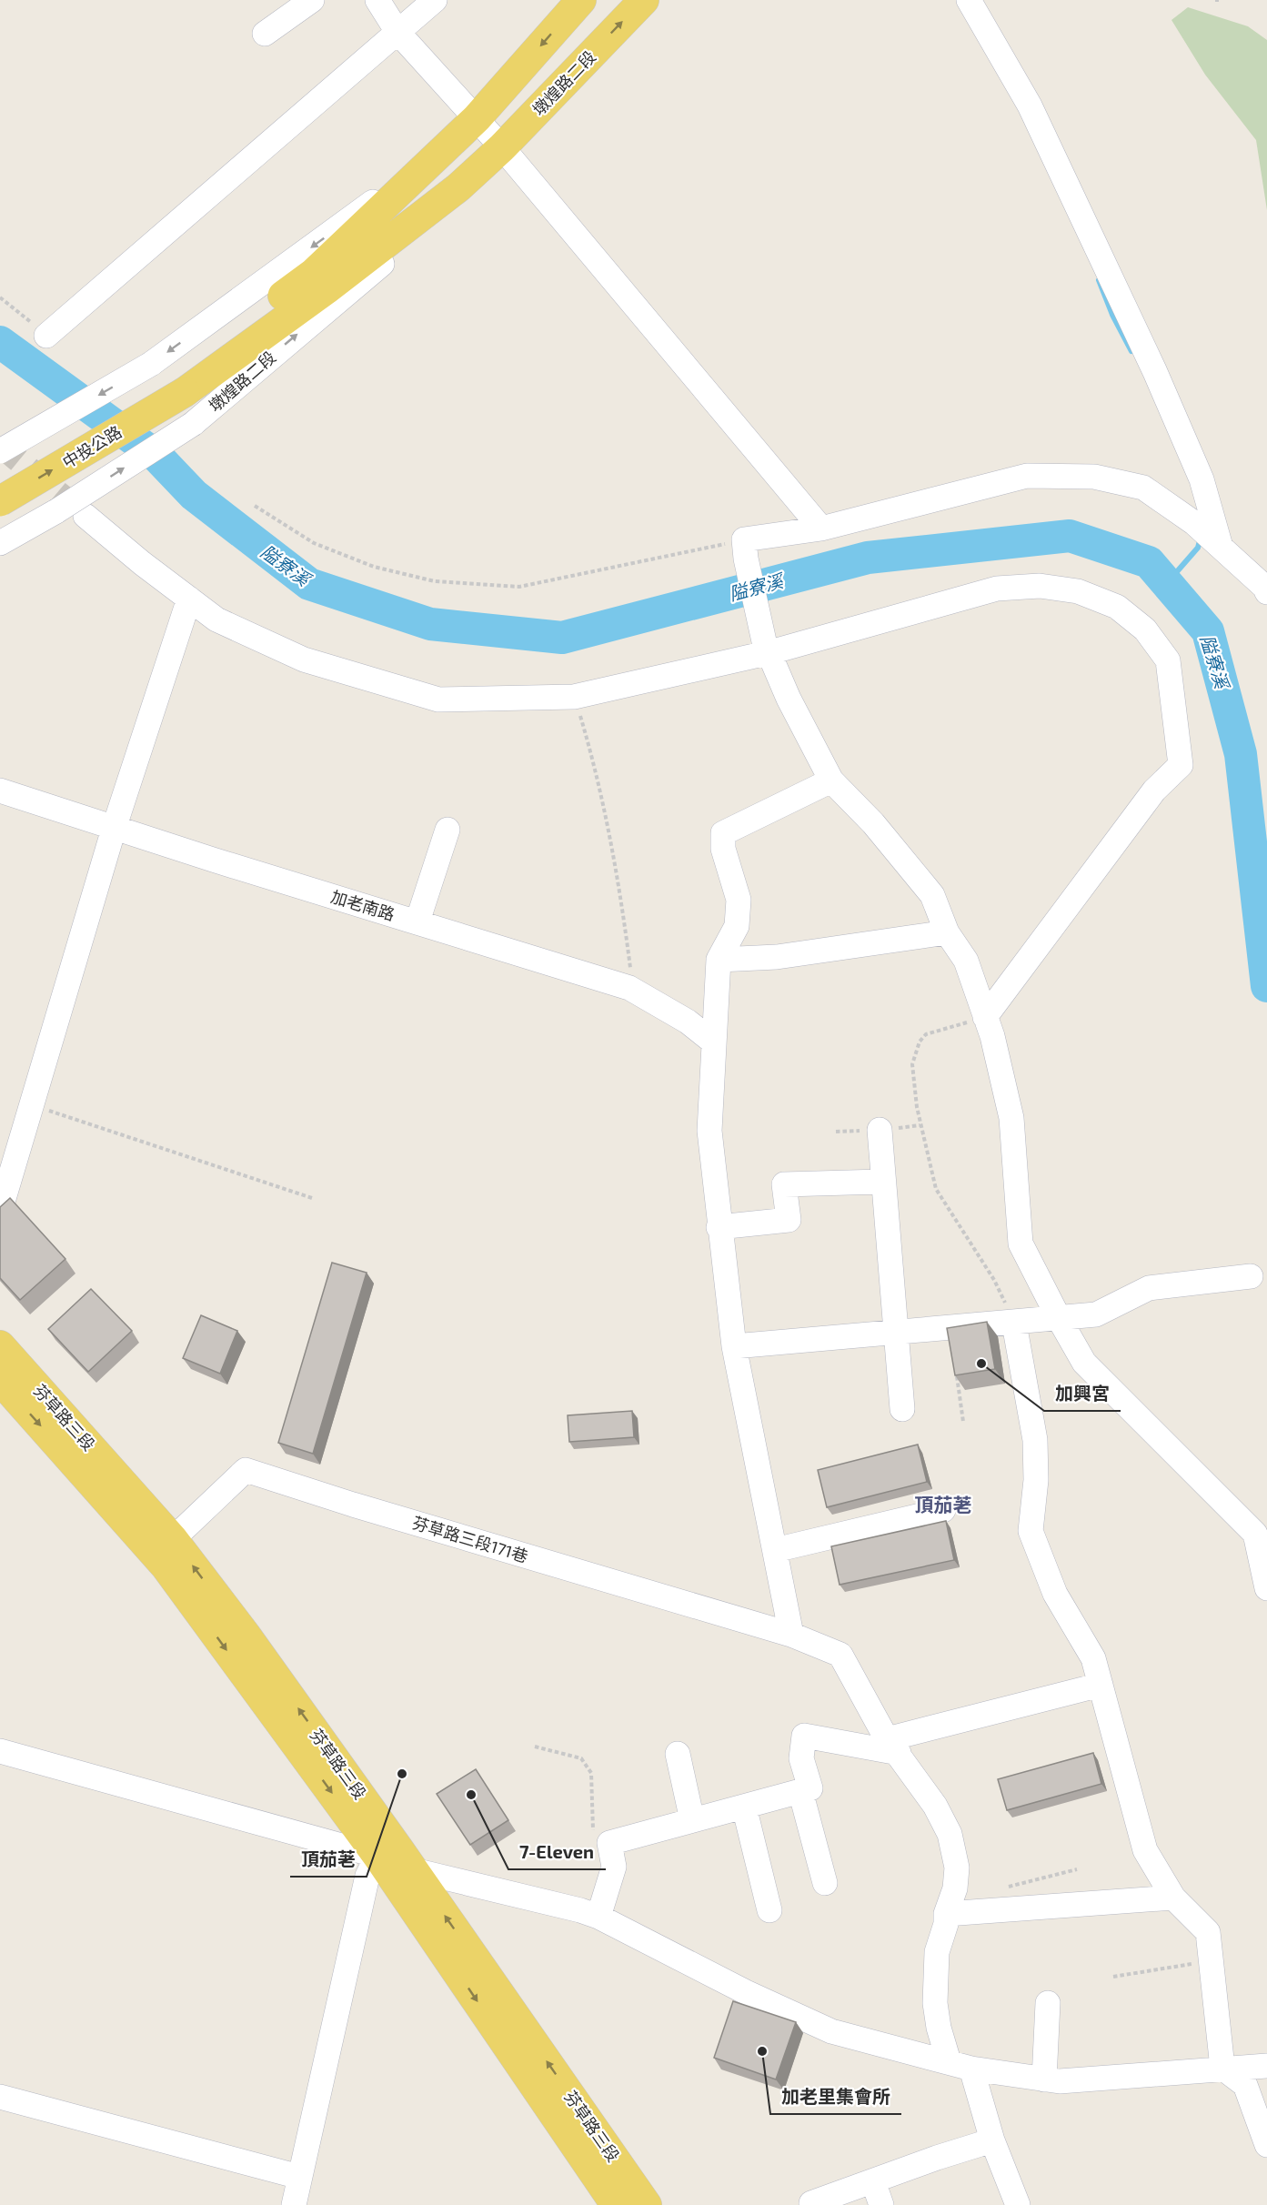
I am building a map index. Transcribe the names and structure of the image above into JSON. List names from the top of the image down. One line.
{"streets":{"main road":["墩煌路二段","中投公路","芬草路三段"],"street":["加老南路","芬草路三段171巷"]},"crossings":[["墩煌路二段","中投公路"],["芬草路三段","芬草路三段171巷"]],"districts":["頂茄荖"],"water":["隘寮溪"],"places":["加興宮","頂茄荖","7-Eleven","加老里集會所"]}
